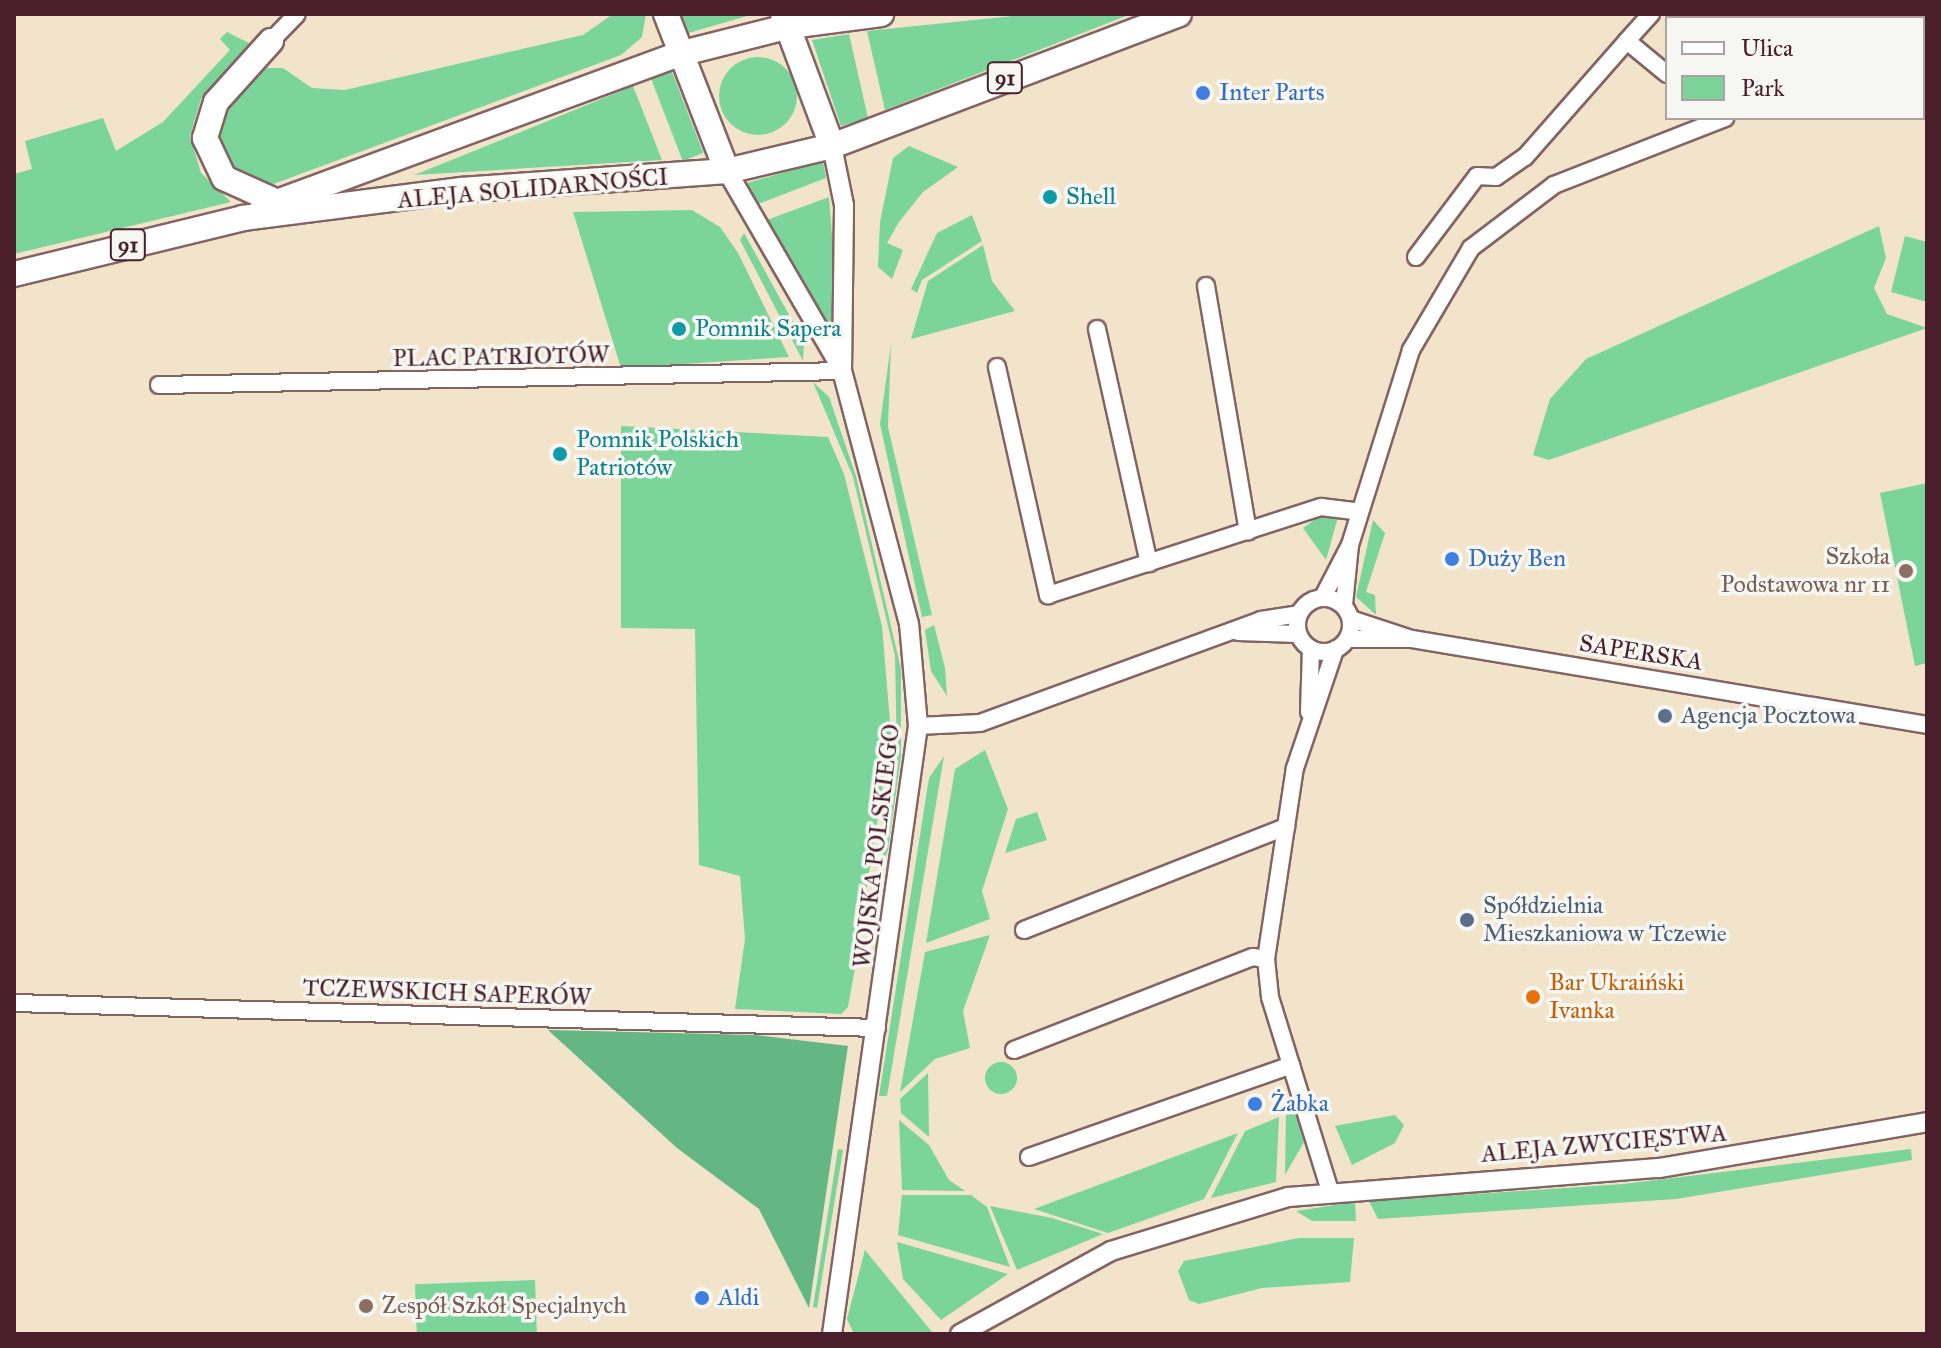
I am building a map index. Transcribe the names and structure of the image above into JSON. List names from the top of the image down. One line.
{"streets":{"main road":["91","ALEJA SOLIDARNOŚCI"],"street":["PLAC PATRIOTÓW","SAPERSKA","WOJSKA POLSKIEGO","TCZEWSKICH SAPERÓW","ALEJA ZWYCIĘSTWA"]},"crossings":[["91","ALEJA SOLIDARNOŚCI"],["91","WOJSKA POLSKIEGO"],["ALEJA SOLIDARNOŚCI","WOJSKA POLSKIEGO"],["PLAC PATRIOTÓW","WOJSKA POLSKIEGO"],["WOJSKA POLSKIEGO","TCZEWSKICH SAPERÓW"]],"places":["Inter Parts","Shell","Pomnik Sapera","Pomnik Polskich Patriotów","Duży Ben","Szkoła Podstawowa nr 11","Agencja Pocztowa","Spółdzielnia Mieszkaniowa w Tczewie","Bar Ukraiński Ivanka","Żabka","Aldi","Zespół Szkół Specjalnych"],"legend":["Ulica","Park"]}
